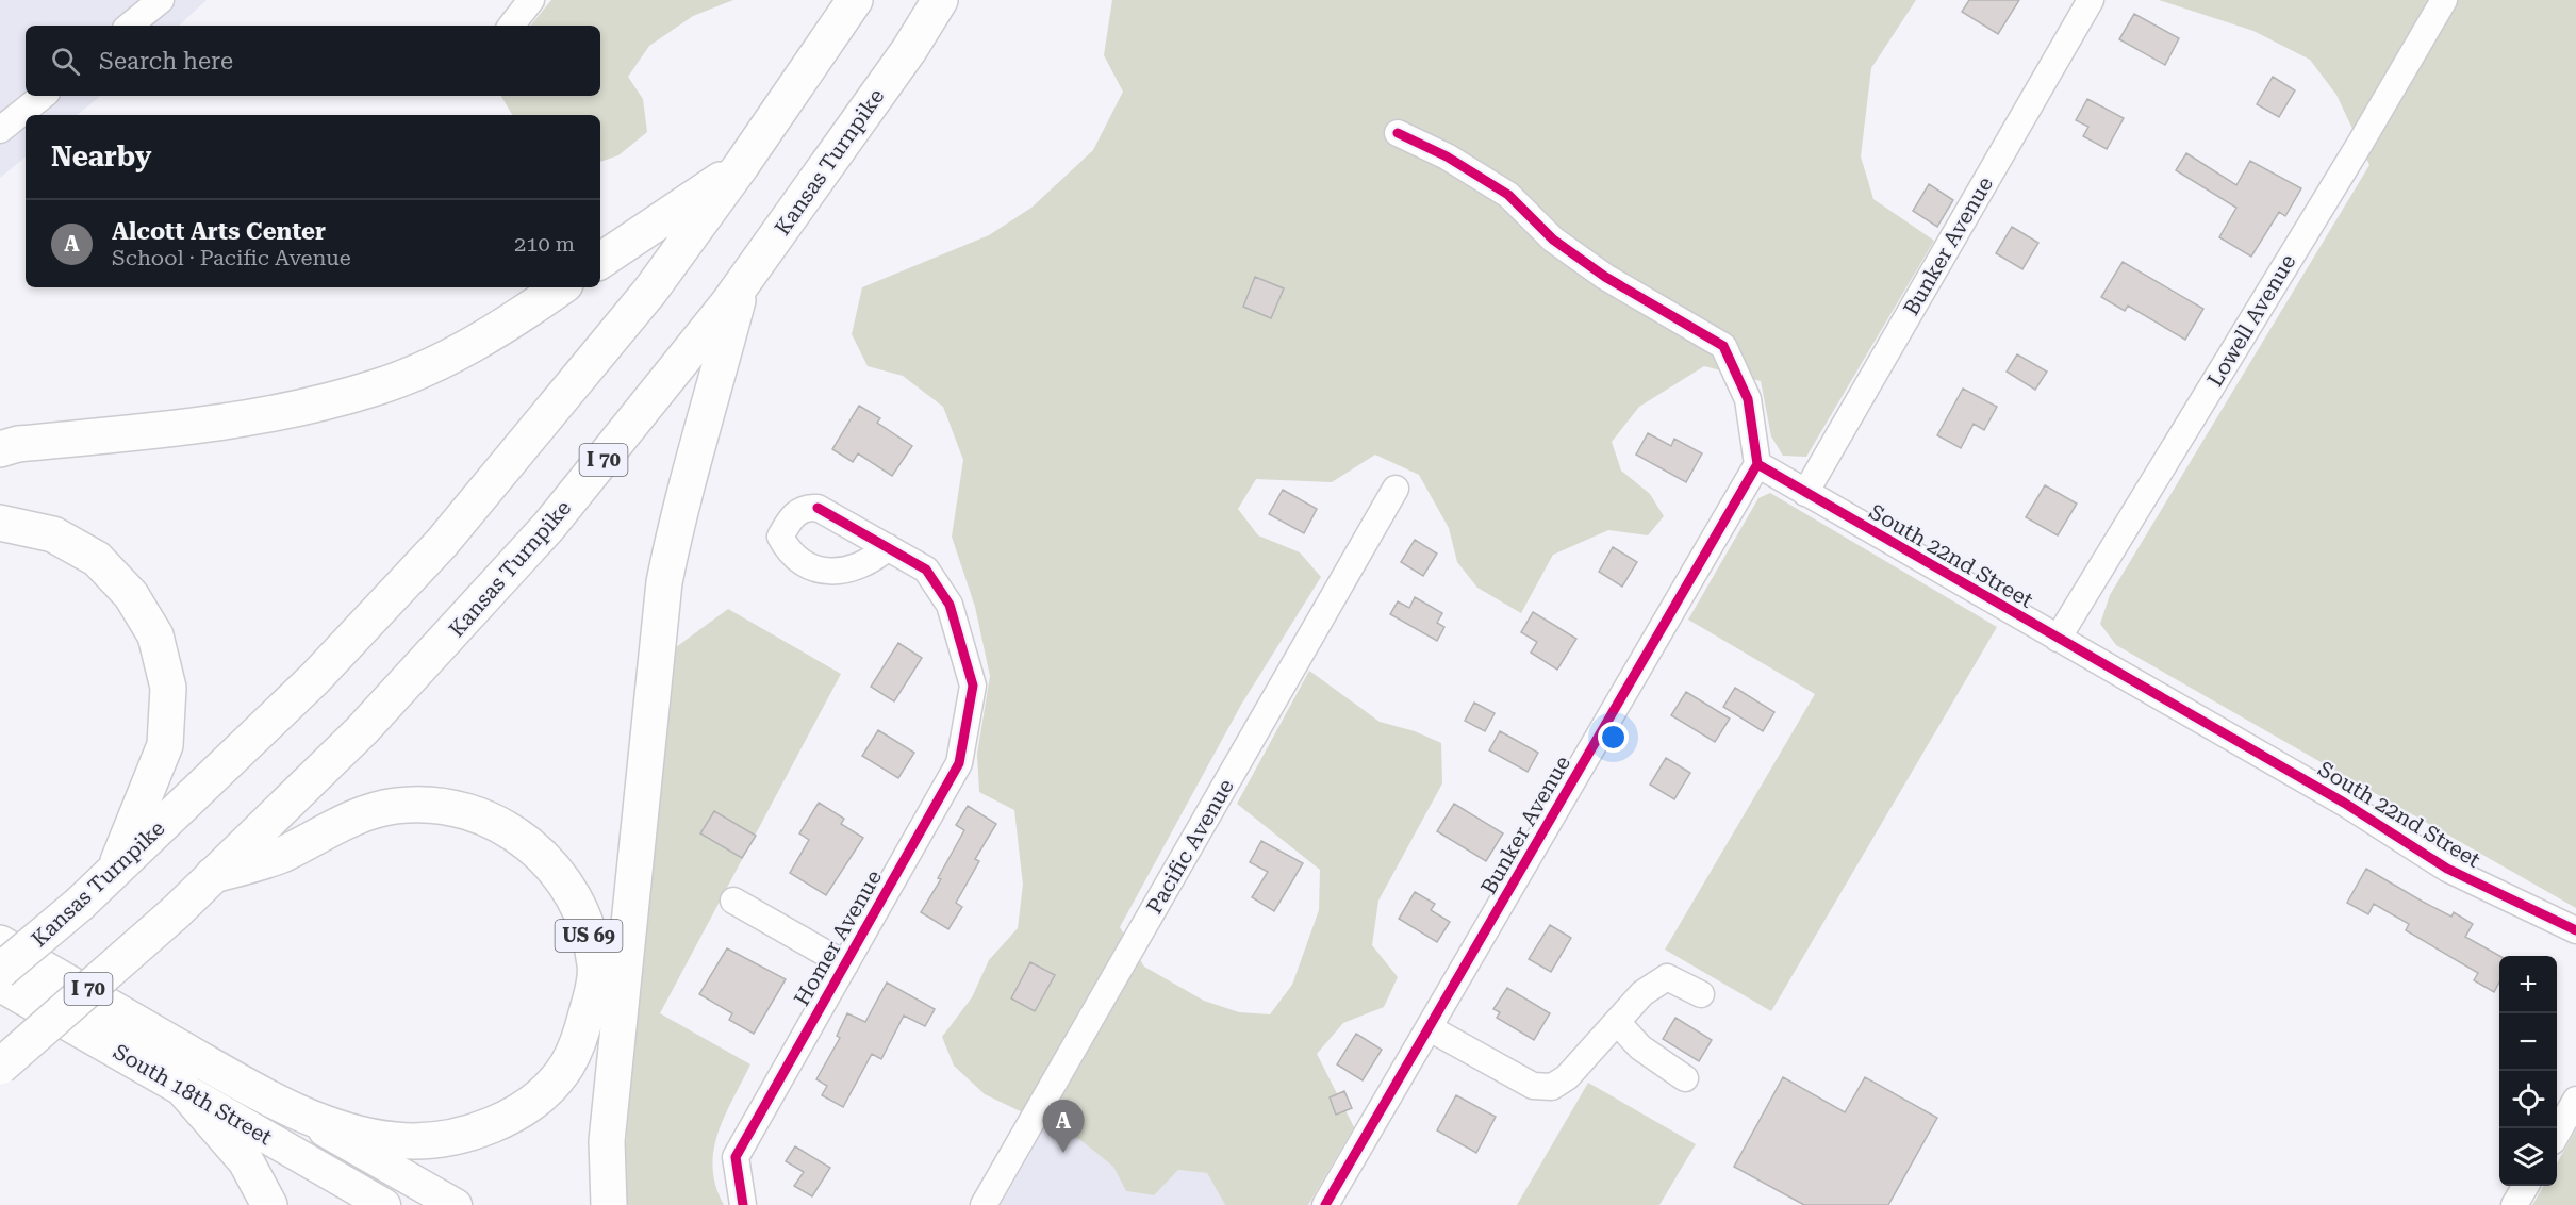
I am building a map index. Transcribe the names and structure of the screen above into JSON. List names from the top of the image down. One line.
{"streets":{"highway":["Kansas Turnpike","I 70","US 69","South 18th Street"],"street":["Bunker Avenue","Lowell Avenue","South 22nd Street","Pacific Avenue","Homer Avenue"]},"crossings":[["Kansas Turnpike","US 69"],["Bunker Avenue","South 22nd Street"],["Lowell Avenue","South 22nd Street"],["US 69","South 18th Street"]],"page":{"search":"Search here","heading":"Nearby","list":[{"mark":"A","name":"Alcott Arts Center","note":"School · Pacific Avenue","value":"210 m"}],"map_buttons":["+","−"],"pins":"A"}}
